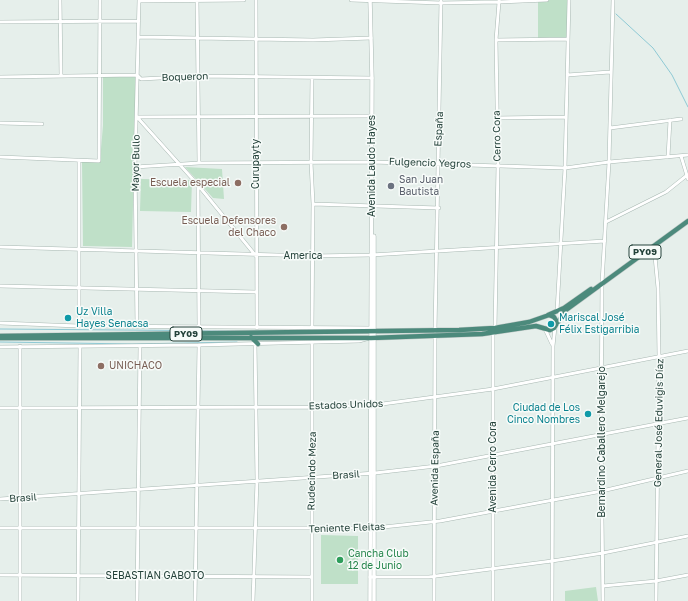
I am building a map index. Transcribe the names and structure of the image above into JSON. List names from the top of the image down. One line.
{"streets":{"highway":["PY09"],"street":["Boqueron","España","Cerro Cora","Mayor Bullo","Fulgencio Yegros","Curupayty","Avenida Laudo Hayes","America","Estados Unidos","General José Eduvigis Díaz","Bernardino Caballero Melgarejo","Avenida Cerro Cora","Avenida España","Rudecindo Meza","Brasil","Teniente Fleitas","SEBASTIAN GABOTO"]},"crossings":[["Boqueron","Mayor Bullo"],["Boqueron","Curupayty"],["Boqueron","Avenida Laudo Hayes"],["España","Fulgencio Yegros"],["España","PY09"],["España","America"],["España","Avenida España"],["Cerro Cora","Fulgencio Yegros"],["Cerro Cora","PY09"],["Cerro Cora","America"],["Cerro Cora","Avenida Cerro Cora"],["Mayor Bullo","Fulgencio Yegros"],["Mayor Bullo","America"],["Fulgencio Yegros","Curupayty"],["Fulgencio Yegros","Avenida Laudo Hayes"],["Fulgencio Yegros","Bernardino Caballero Melgarejo"],["Curupayty","America"],["Avenida Laudo Hayes","PY09"],["Avenida Laudo Hayes","America"],["PY09","General José Eduvigis Díaz"],["PY09","Bernardino Caballero Melgarejo"],["PY09","Avenida Cerro Cora"],["PY09","Avenida España"],["America","Bernardino Caballero Melgarejo"],["Estados Unidos","General José Eduvigis Díaz"],["Estados Unidos","Bernardino Caballero Melgarejo"],["Estados Unidos","Avenida Cerro Cora"],["Estados Unidos","Avenida España"],["Estados Unidos","Rudecindo Meza"],["General José Eduvigis Díaz","Brasil"],["General José Eduvigis Díaz","Teniente Fleitas"],["Bernardino Caballero Melgarejo","Brasil"],["Bernardino Caballero Melgarejo","Teniente Fleitas"],["Avenida Cerro Cora","Brasil"],["Avenida Cerro Cora","Teniente Fleitas"],["Avenida España","Brasil"],["Avenida España","Teniente Fleitas"],["Rudecindo Meza","Brasil"],["Rudecindo Meza","Teniente Fleitas"],["Rudecindo Meza","SEBASTIAN GABOTO"]],"places":["Escuela especial","San Juan Bautista","Escuela Defensores del Chaco","Uz Villa Hayes Senacsa","Mariscal José Félix Estigarribia","UNICHACO","Ciudad de Los Cinco Nombres","Cancha Club 12 de Junio"]}
